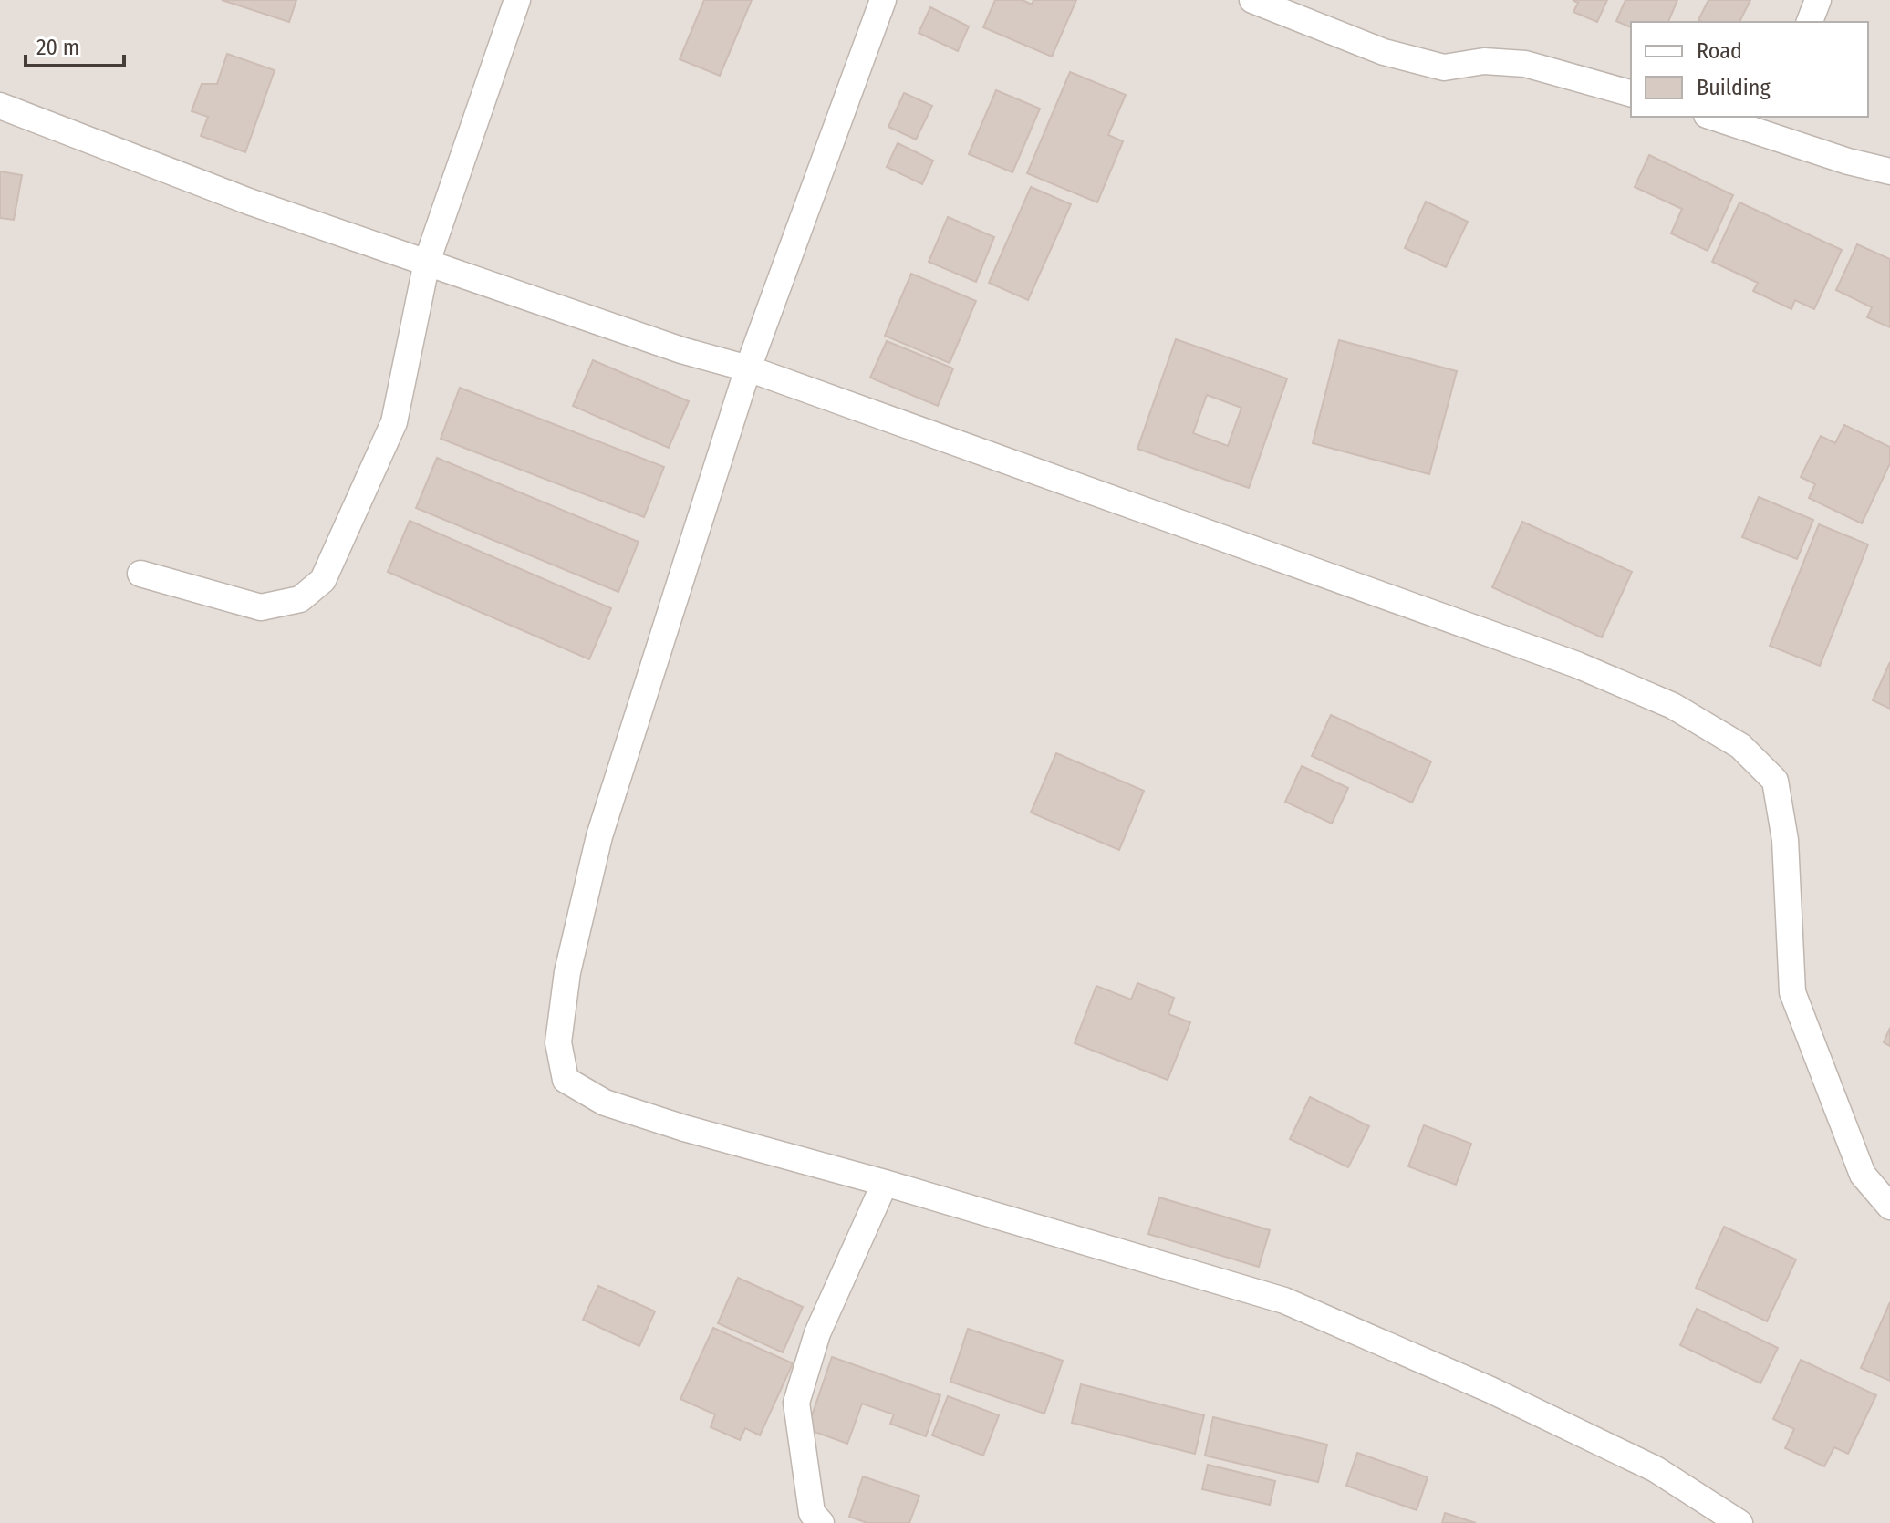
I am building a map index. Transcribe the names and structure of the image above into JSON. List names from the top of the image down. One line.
{"legend":["Road","Building"],"scale_bar":"20 m"}
